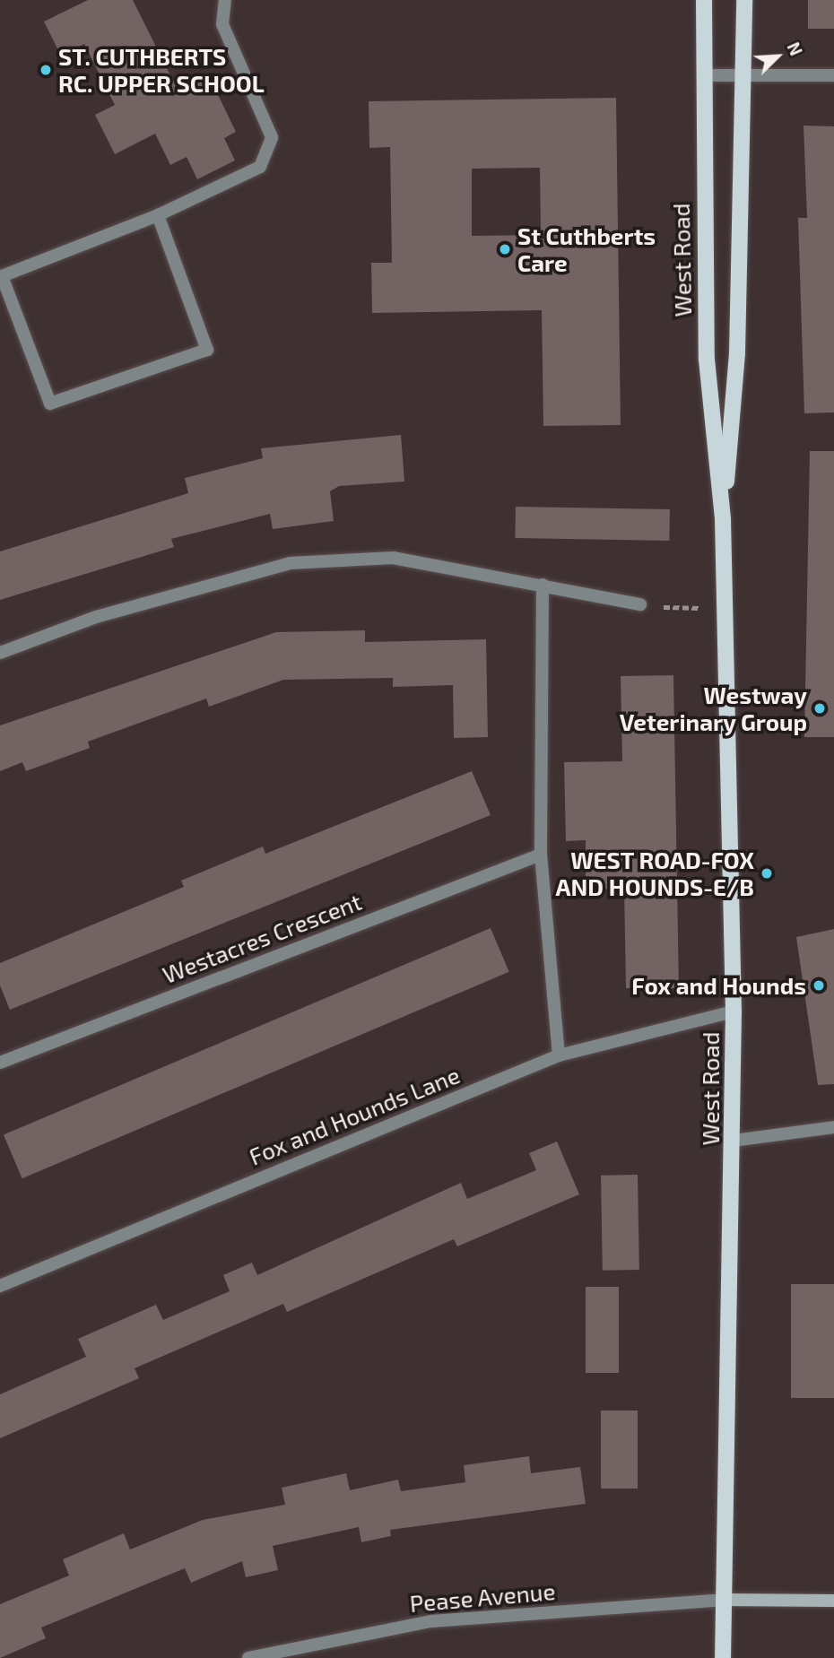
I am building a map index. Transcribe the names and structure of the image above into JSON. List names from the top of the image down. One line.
{"streets":{"main road":["West Road"],"street":["Westacres Crescent","Fox and Hounds Lane","Pease Avenue"]},"crossings":[["West Road","Fox and Hounds Lane"],["West Road","Pease Avenue"]],"places":["ST. CUTHBERTS RC. UPPER SCHOOL","St Cuthberts Care","Westway Veterinary Group","WEST ROAD-FOX AND HOUNDS-E/B","Fox and Hounds"],"north":"top right"}
